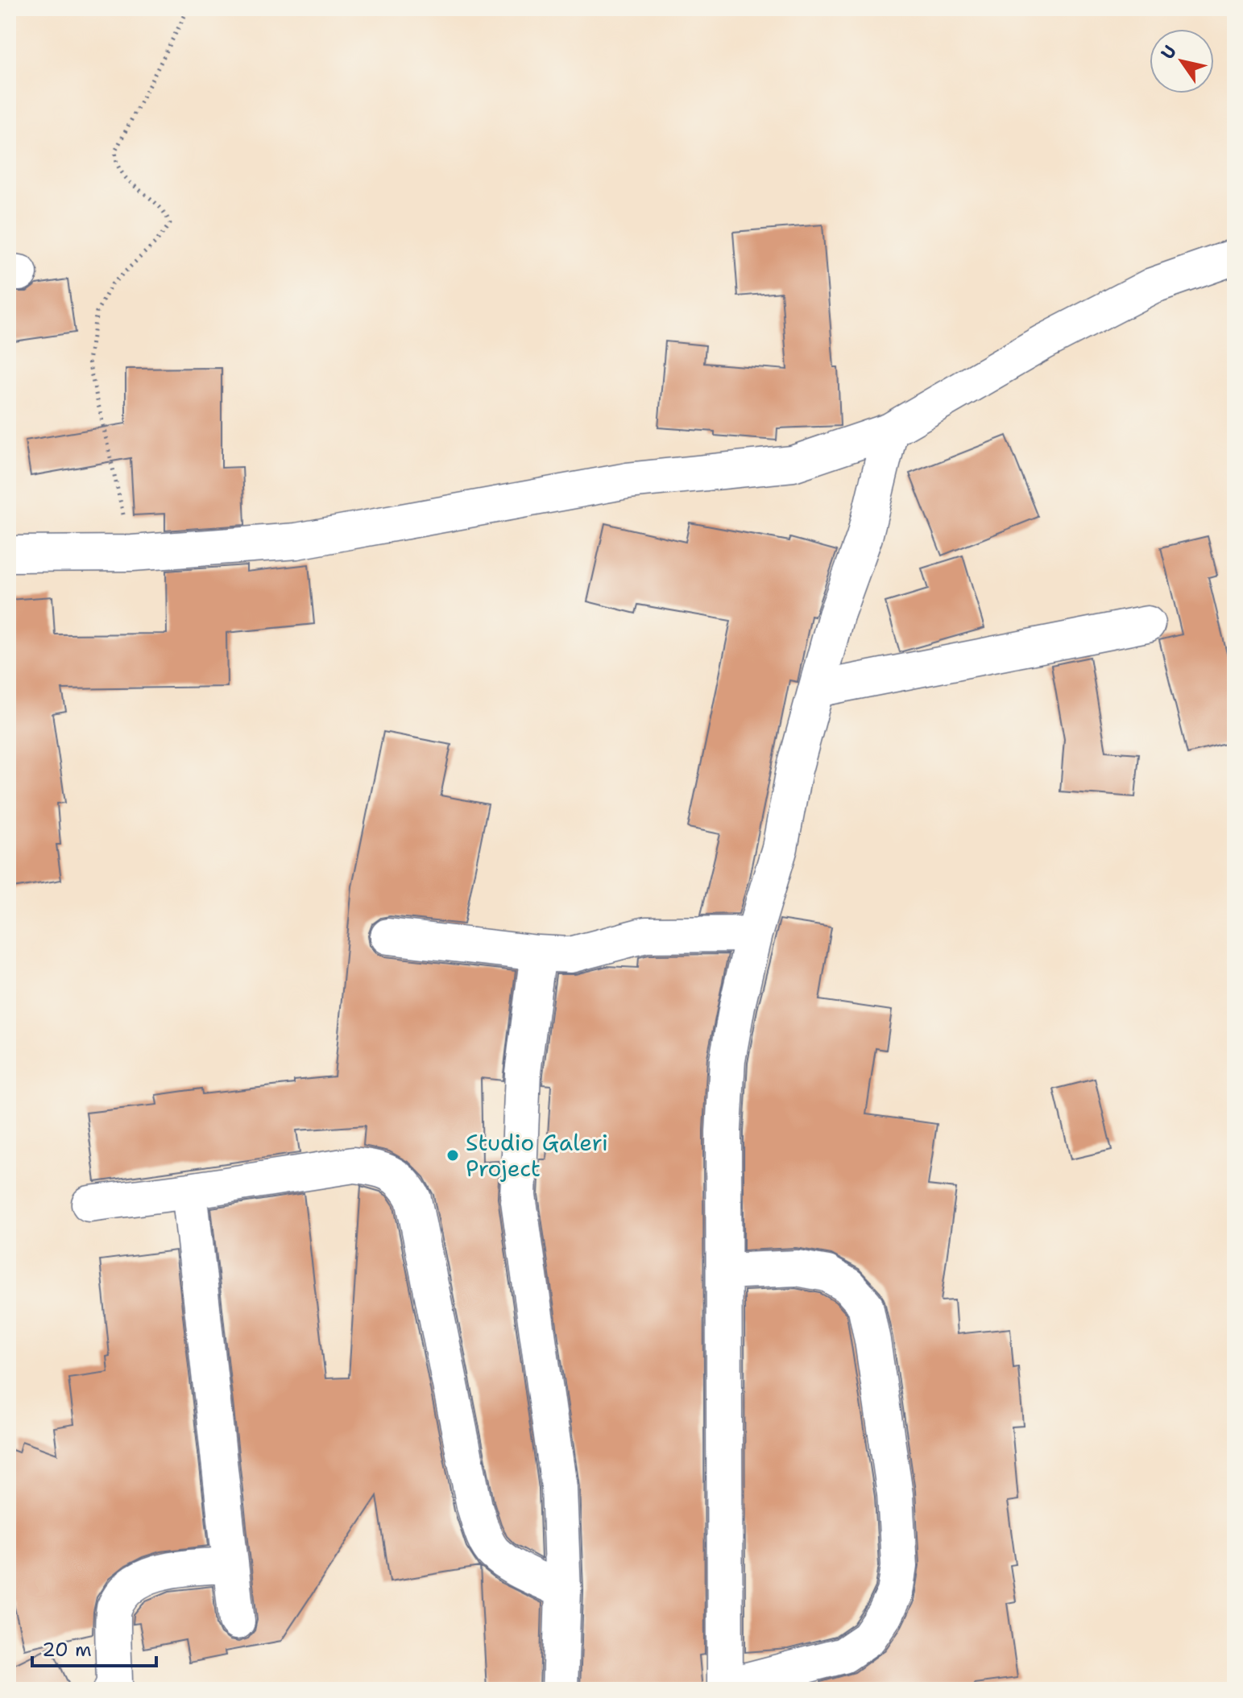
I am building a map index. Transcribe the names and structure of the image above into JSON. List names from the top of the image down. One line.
{"places":["Studio Galeri Project"],"scale_bar":"20 m","north":"top left"}
